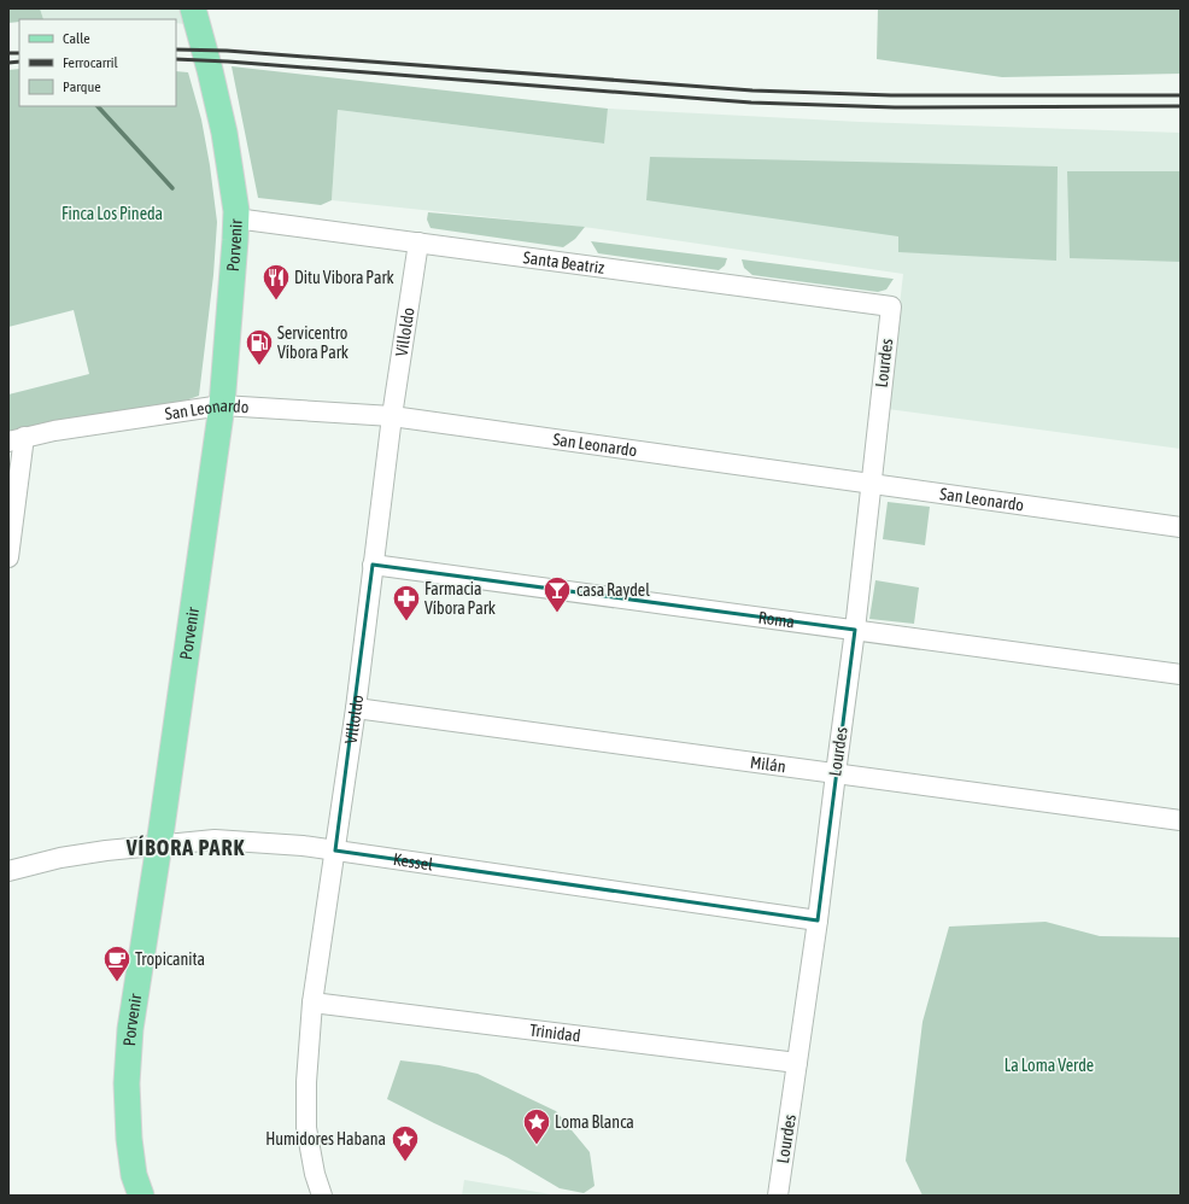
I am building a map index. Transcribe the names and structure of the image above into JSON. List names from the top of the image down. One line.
{"streets":{"main road":["Porvenir"],"street":["Santa Beatriz","Villoldo","Lourdes","San Leonardo","Roma","Milán","Kessel","Trinidad"]},"crossings":[["Porvenir","Santa Beatriz"],["Porvenir","San Leonardo"],["Porvenir","Kessel"],["Santa Beatriz","Villoldo"],["Santa Beatriz","Lourdes"],["Villoldo","San Leonardo"],["Villoldo","Roma"],["Villoldo","Milán"],["Villoldo","Kessel"],["Villoldo","Trinidad"],["Lourdes","San Leonardo"],["Lourdes","Roma"],["Lourdes","Milán"],["Lourdes","Kessel"],["Lourdes","Trinidad"]],"districts":["VÍBORA PARK"],"parks":["Finca Los Pineda","La Loma Verde"],"places":{"restaurant":["Ditu Vibora Park"],"fuel station":["Servicentro Víbora Park"],"bar":["casa Raydel"],"pharmacy":["Farmacia Víbora Park"],"cafe":["Tropicanita"],"place":["Loma Blanca","Humidores Habana"]},"legend":["Calle","Ferrocarril","Parque"]}
